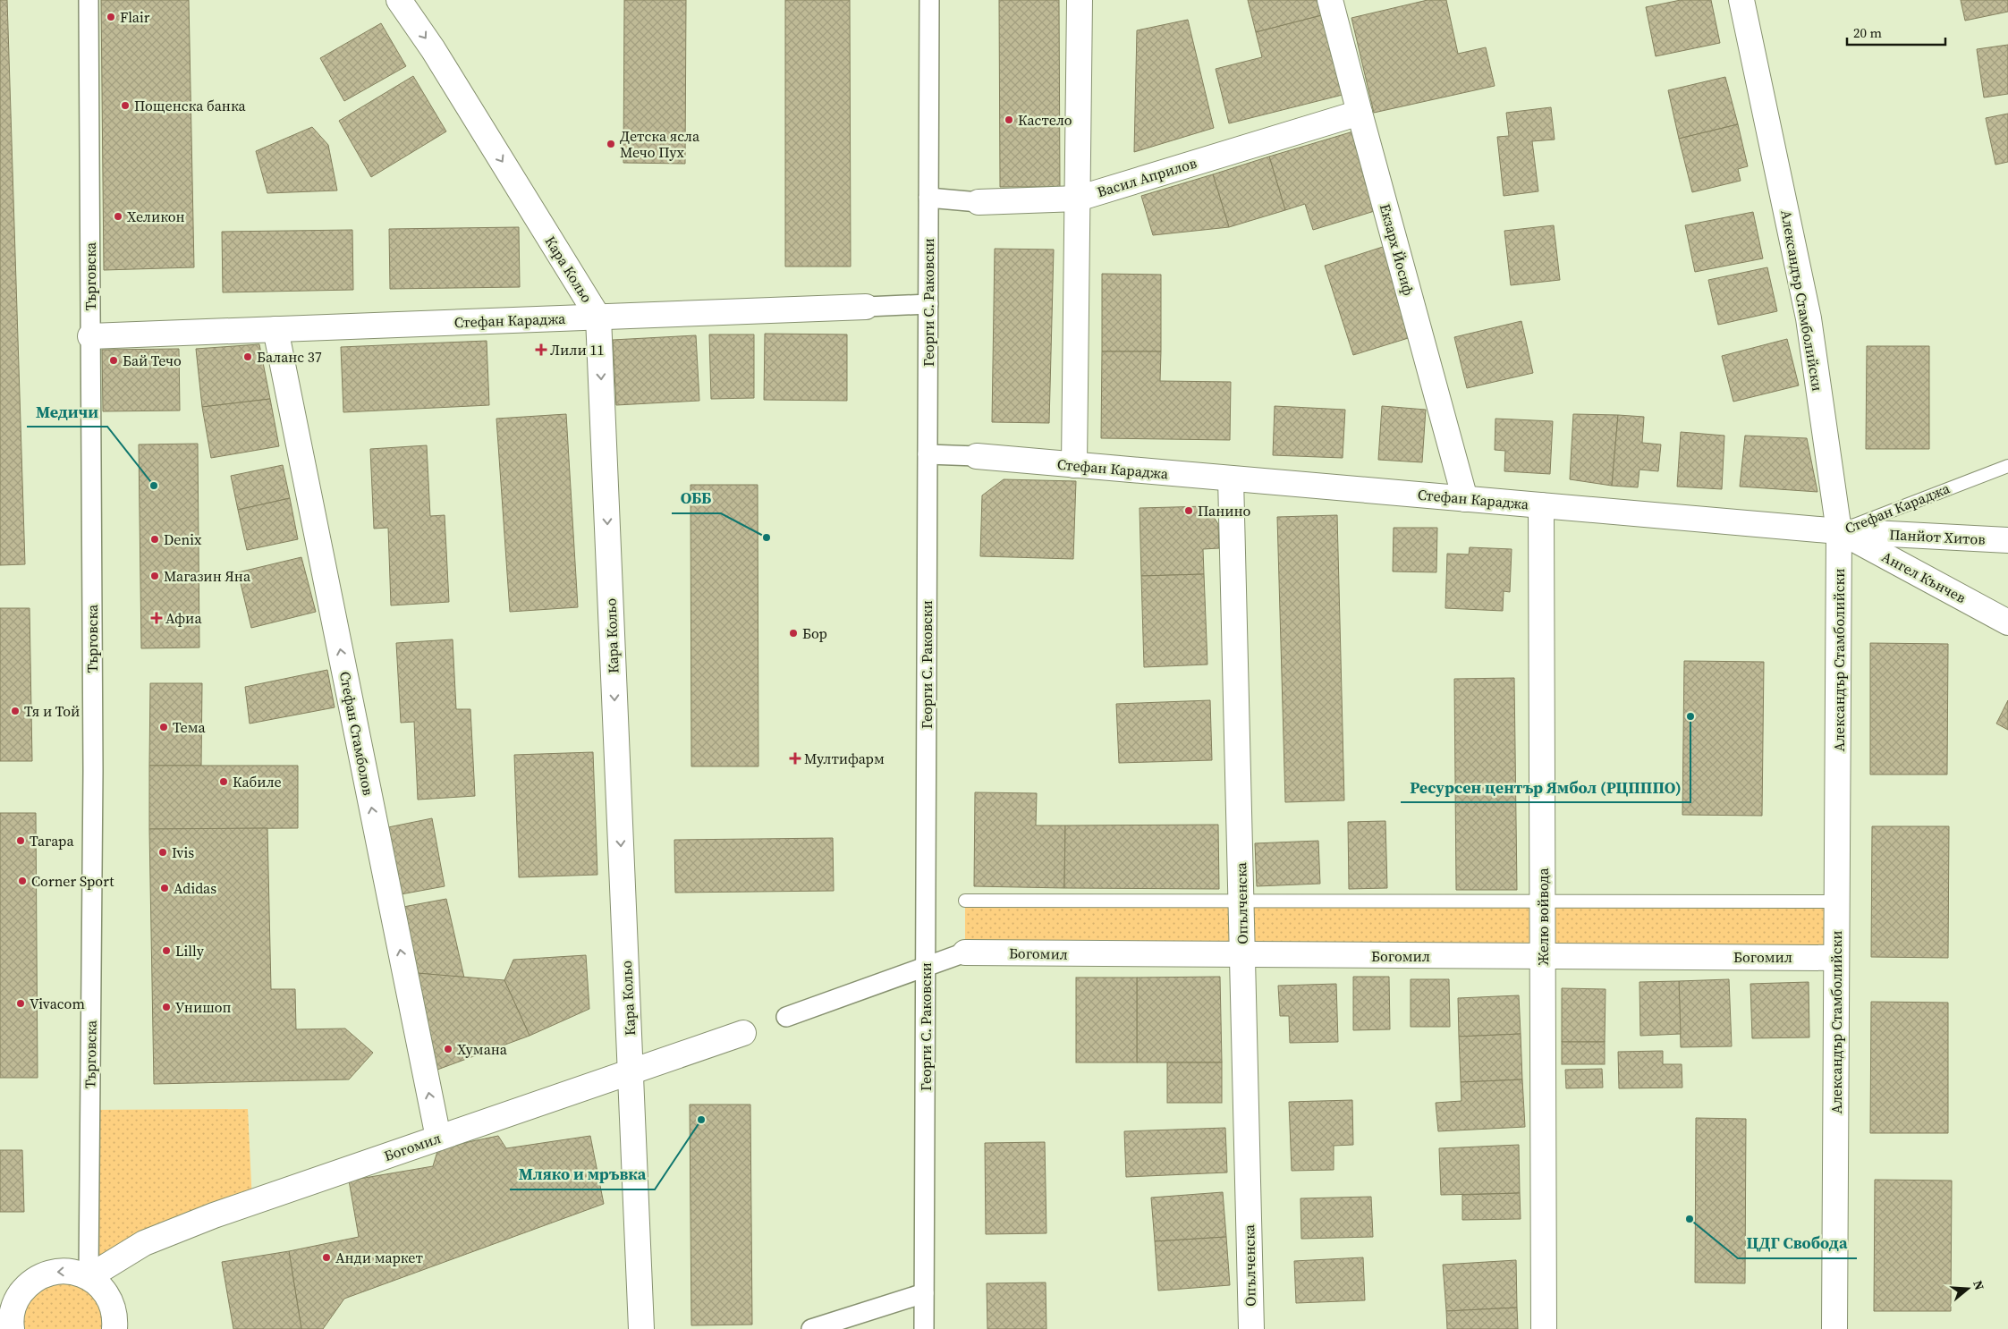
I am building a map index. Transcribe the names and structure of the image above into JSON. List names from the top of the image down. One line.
{"streets":{"street":["Васил Априлов","Екзарх Йосиф","Кара Кольо","Търговска","Александър Стамболийски","Георги С. Раковски","Стефан Караджа","Панйот Хитов","Ангел Кънчев","Стефан Стамболов","Опълченска","Желю войвода","Богомил"]},"crossings":[["Васил Априлов","Екзарх Йосиф"],["Васил Априлов","Георги С. Раковски"],["Екзарх Йосиф","Стефан Караджа"],["Кара Кольо","Стефан Караджа"],["Кара Кольо","Богомил"],["Търговска","Стефан Караджа"],["Търговска","Богомил"],["Александър Стамболийски","Стефан Караджа"],["Александър Стамболийски","Панйот Хитов"],["Александър Стамболийски","Ангел Кънчев"],["Александър Стамболийски","Богомил"],["Георги С. Раковски","Стефан Караджа"],["Стефан Караджа","Панйот Хитов"],["Стефан Караджа","Ангел Кънчев"],["Стефан Караджа","Стефан Стамболов"],["Стефан Караджа","Опълченска"],["Стефан Караджа","Желю войвода"],["Панйот Хитов","Ангел Кънчев"],["Стефан Стамболов","Богомил"],["Опълченска","Богомил"],["Желю войвода","Богомил"]],"one_way":["Кара Кольо","Стефан Стамболов"],"places":{"other":["Flair","Пощенска банка","Кастело","Детска ясла Мечо Пух","Хеликон","Баланс 37","Бай Течо","Медичи","Панино","ОББ","Denix","Магазин Яна","Бор","Тя и Той","Ресурсен център Ямбол (РЦПППО)","Тема","Кабиле","Тагара","Ivis","Corner Sport","Adidas","Lilly","Vivacom","Унишоп","Хумана","Мляко и мръвка","ЦДГ Свобода","Анди маркет"],"health":["Лили 11","Афиа","Мултифарм"]},"scale_bar":"20 m","north":"right"}
